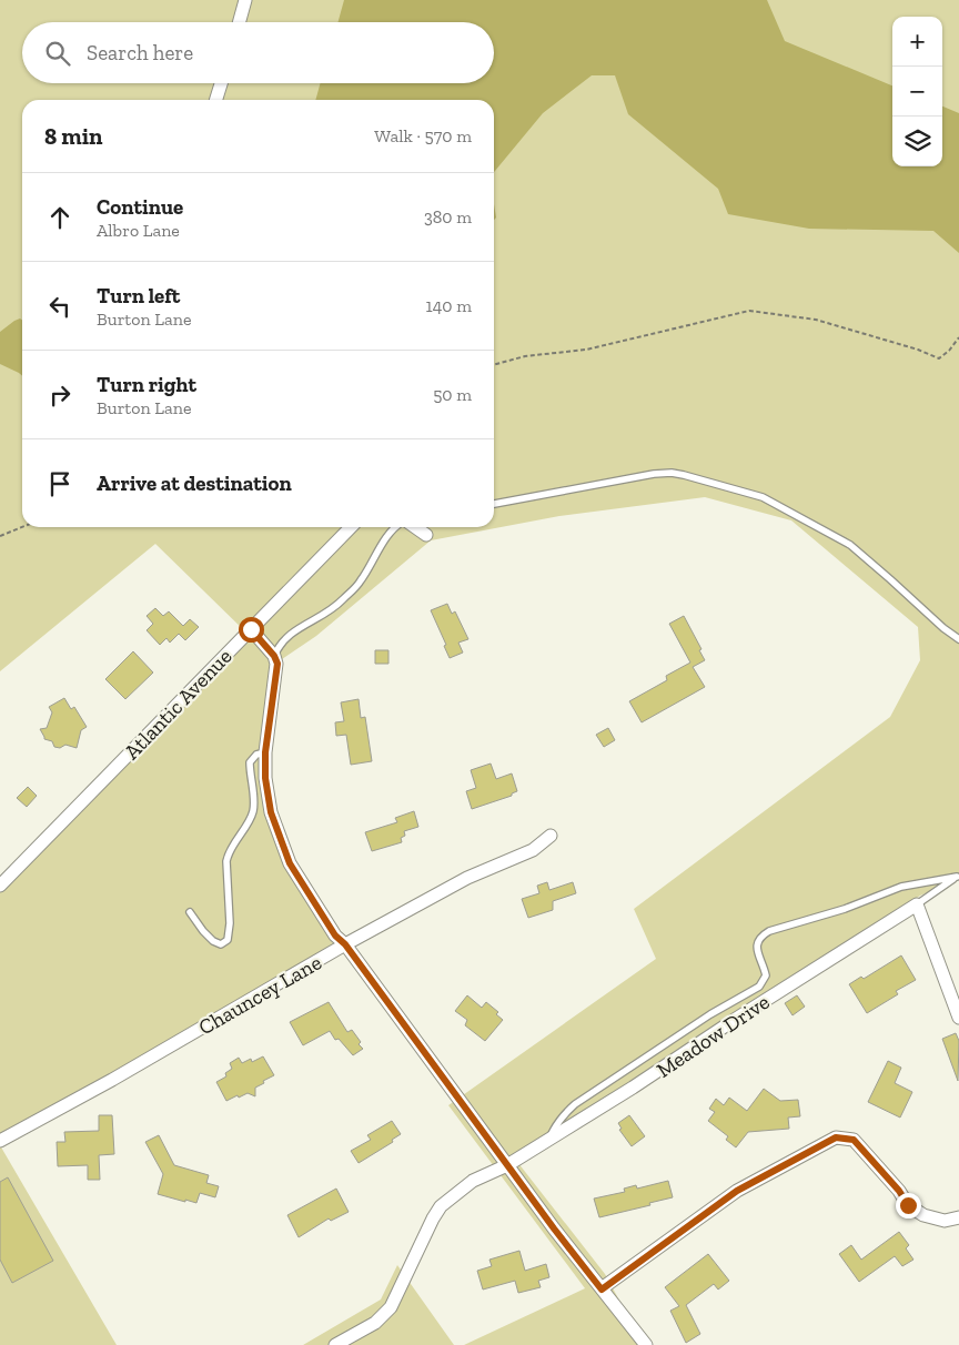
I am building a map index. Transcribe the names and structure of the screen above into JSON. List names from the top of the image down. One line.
{"streets":{"street":["Atlantic Avenue","Chauncey Lane","Meadow Drive"]},"page":{"map_buttons":["+","−"],"search":"Search here","heading":["8 min","Walk · 570 m"],"list":[["Continue","Albro Lane","380 m"],["Turn left","Burton Lane","140 m"],["Turn right","Burton Lane","50 m"],"Arrive at destination"]}}
